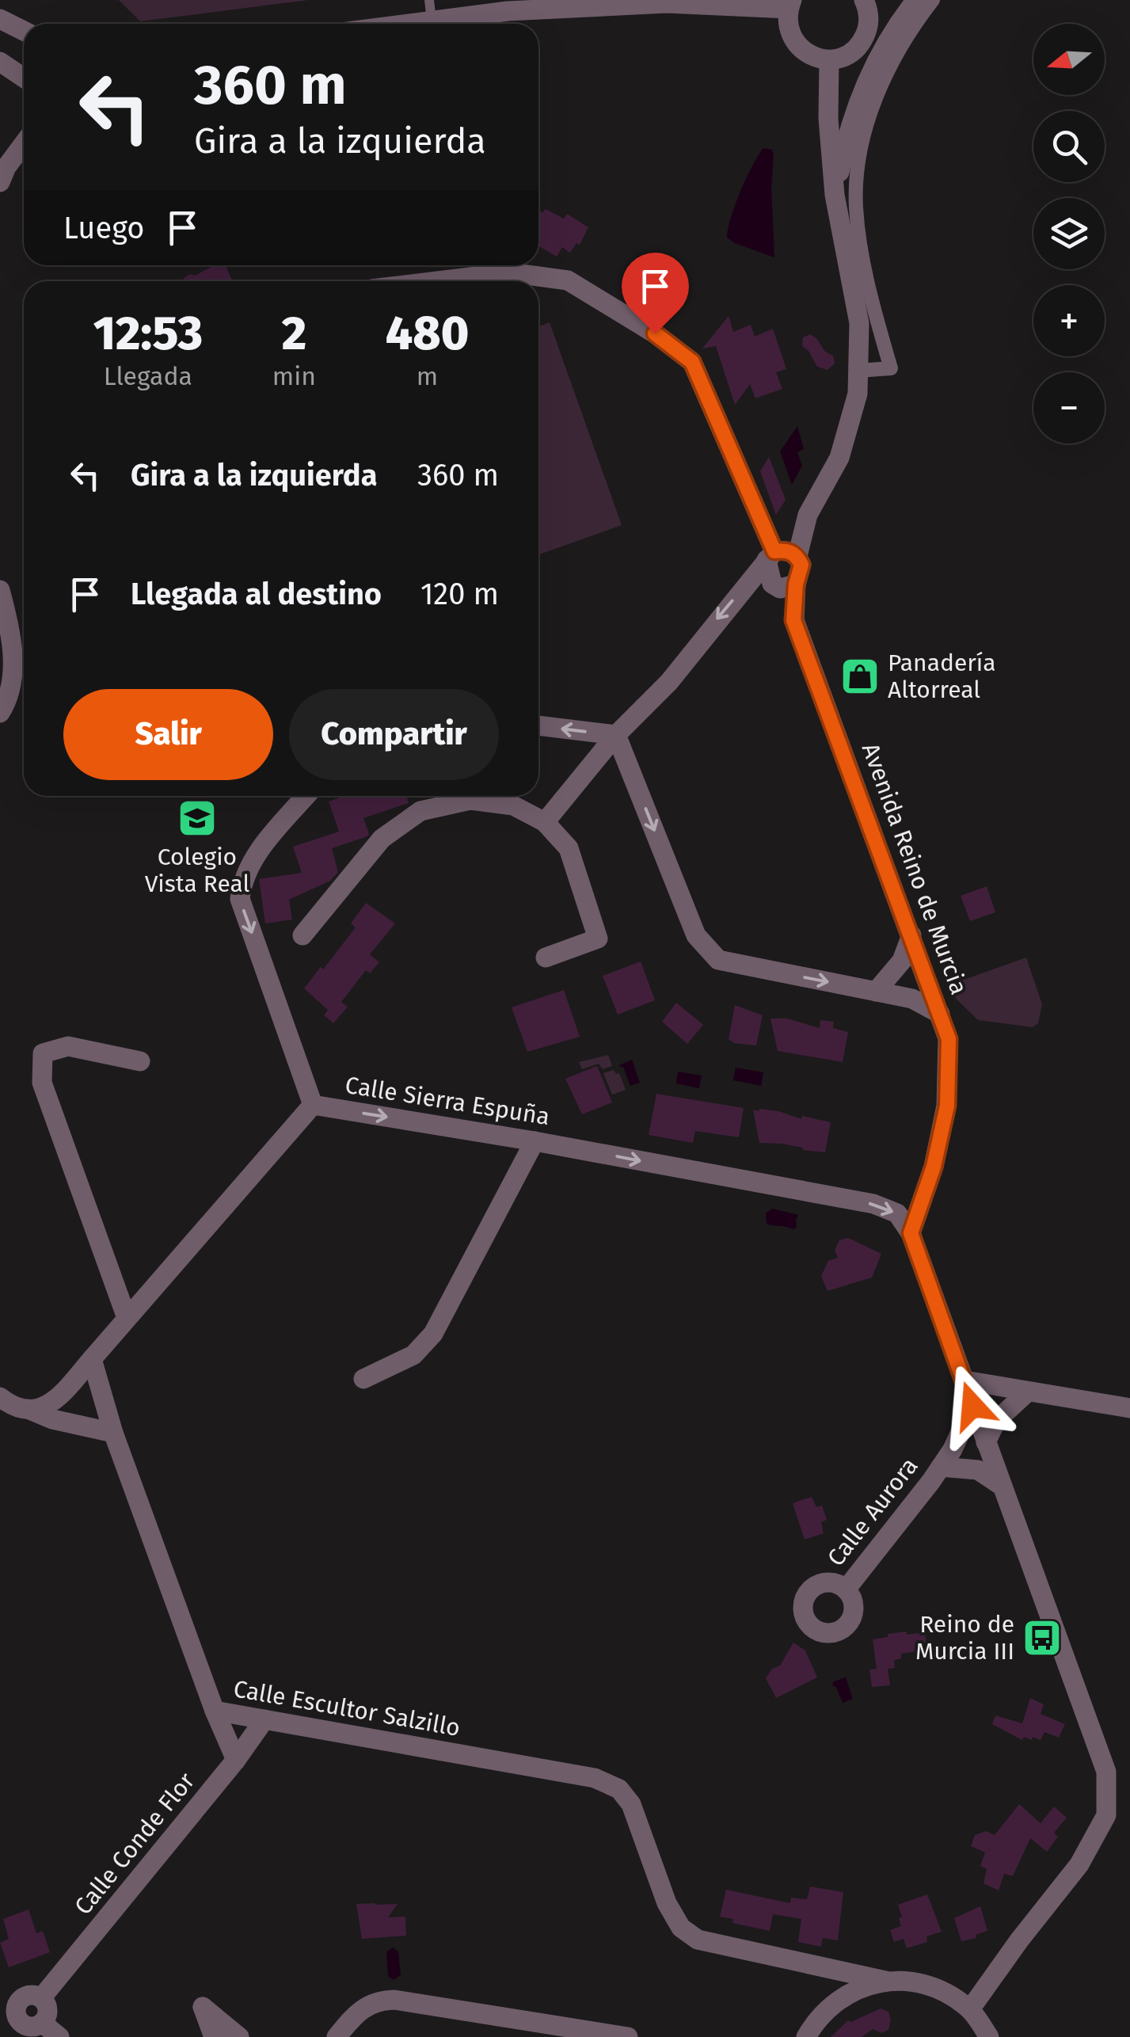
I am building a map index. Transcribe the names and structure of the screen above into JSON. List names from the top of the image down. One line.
{"streets":{"street":["Avenida Reino de Murcia","Calle Sierra Espuña","Calle Aurora","Calle Escultor Salzillo","Calle Conde Flor"]},"crossings":[["Avenida Reino de Murcia","Calle Sierra Espuña"],["Calle Escultor Salzillo","Calle Conde Flor"]],"places":{"shop":["Panadería Altorreal"],"school or university":["Colegio Vista Real"],"bus stop":["Reino de Murcia III"]},"north":"left","page":{"map_buttons":["+","−"],"turn":["360 m","Gira a la izquierda"],"then":"Luego","eta":["12:53","Llegada","2","min","480","m"],"list":[{"name":"Gira a la izquierda","value":"360 m"},{"name":"Llegada al destino","value":"120 m"}],"buttons":["Salir","Compartir"]}}
